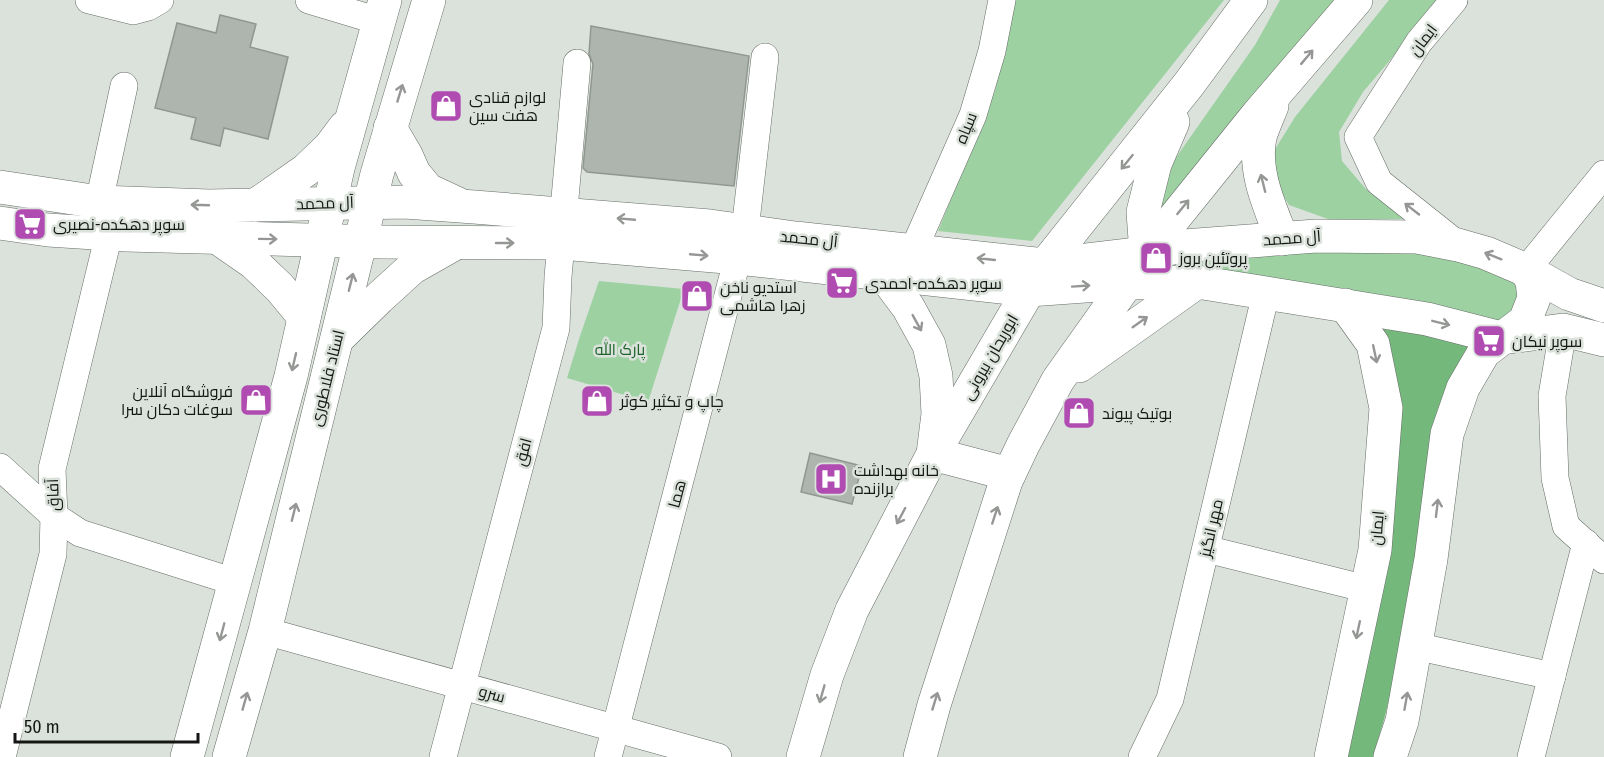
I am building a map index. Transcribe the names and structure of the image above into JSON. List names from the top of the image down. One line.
{"streets":{"main road":["ایمان","آل محمد","ابوریحان بیرونی","استاد فلاطوری"],"street":["سپاه","افق","هما","آفاق","مهر انگیز","سرو"]},"crossings":[["ایمان","آل محمد"],["سپاه","آل محمد"],["آل محمد","ابوریحان بیرونی"],["آل محمد","استاد فلاطوری"],["آل محمد","افق"],["آل محمد","هما"],["آل محمد","آفاق"],["آل محمد","مهر انگیز"],["استاد فلاطوری","سرو"],["افق","سرو"],["هما","سرو"]],"parks":["پارک الله"],"places":{"shop":["لوازم قنادی هفت سین","پروتئین بروز","استدیو ناخن زهرا هاشمی","فروشگاه آنلاین سوغات دکان سرا","چاپ و تکثیر کوثر","بوتیک پیوند"],"supermarket":["سوپر دهکده-نصیری","سوپر دهکده-احمدی","سوپر نیکان"],"hospital":["خانه بهداشت برازنده"]},"scale_bar":"50 m"}
